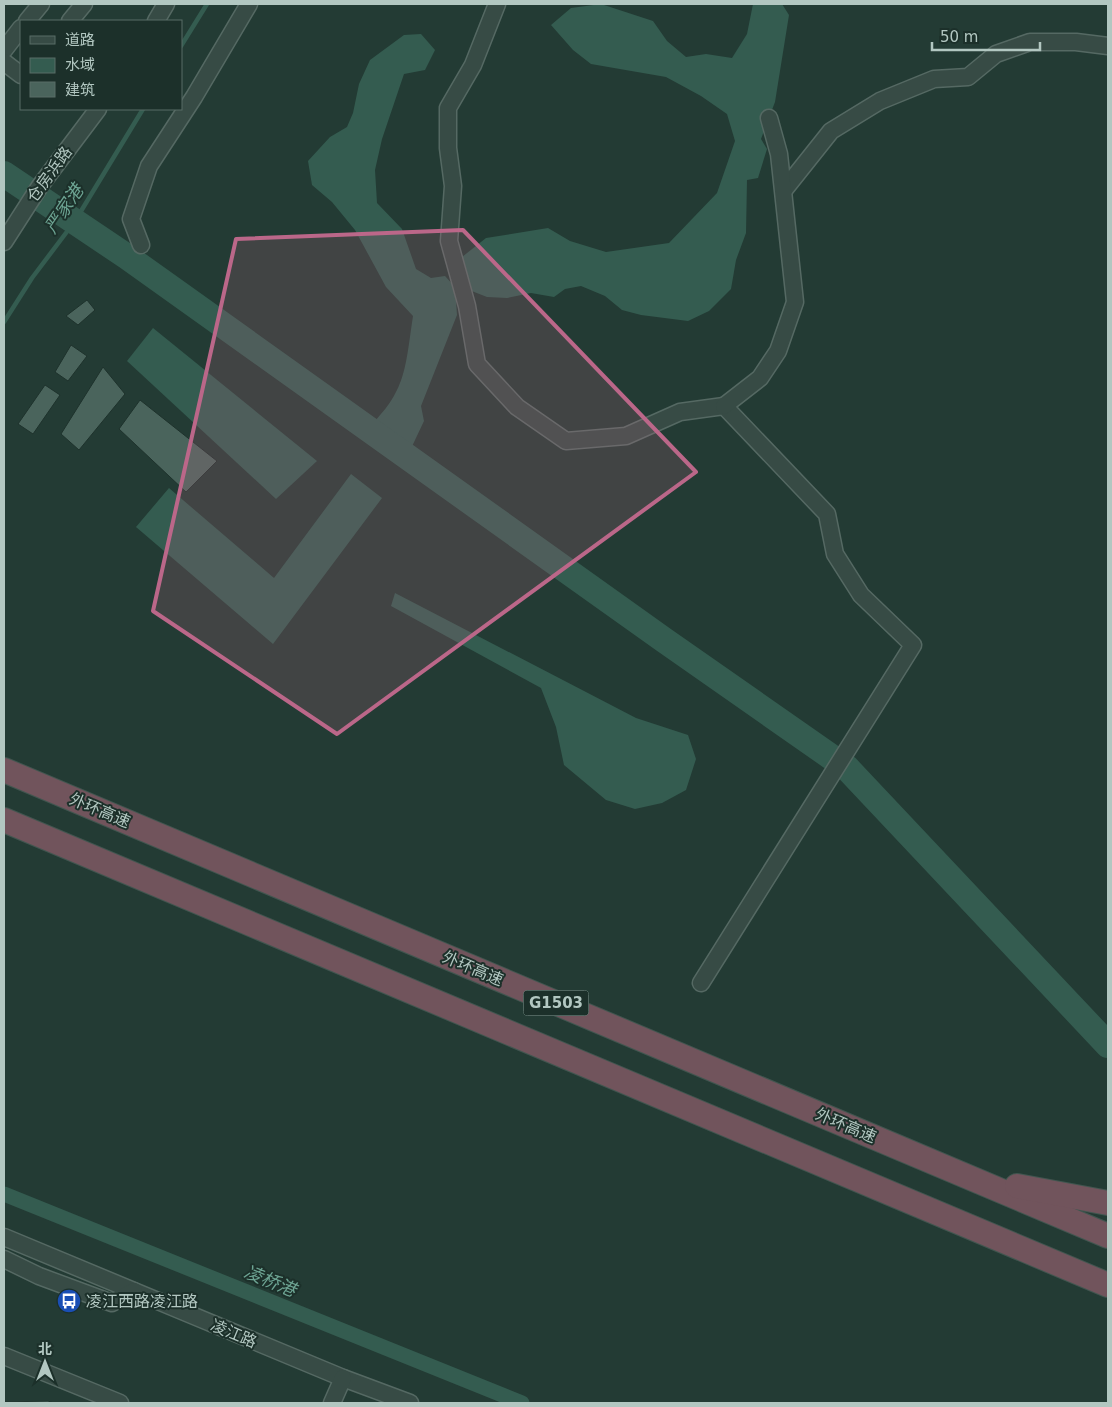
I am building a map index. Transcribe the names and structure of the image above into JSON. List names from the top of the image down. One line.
{"streets":{"highway":["外环高速","G1503"],"street":["仓房浜路","凌江路"]},"water":["严家港","凌桥港"],"places":{"bus stop":["凌江西路凌江路"]},"legend":["道路","水域","建筑"],"scale_bar":"50 m","north":"top"}
